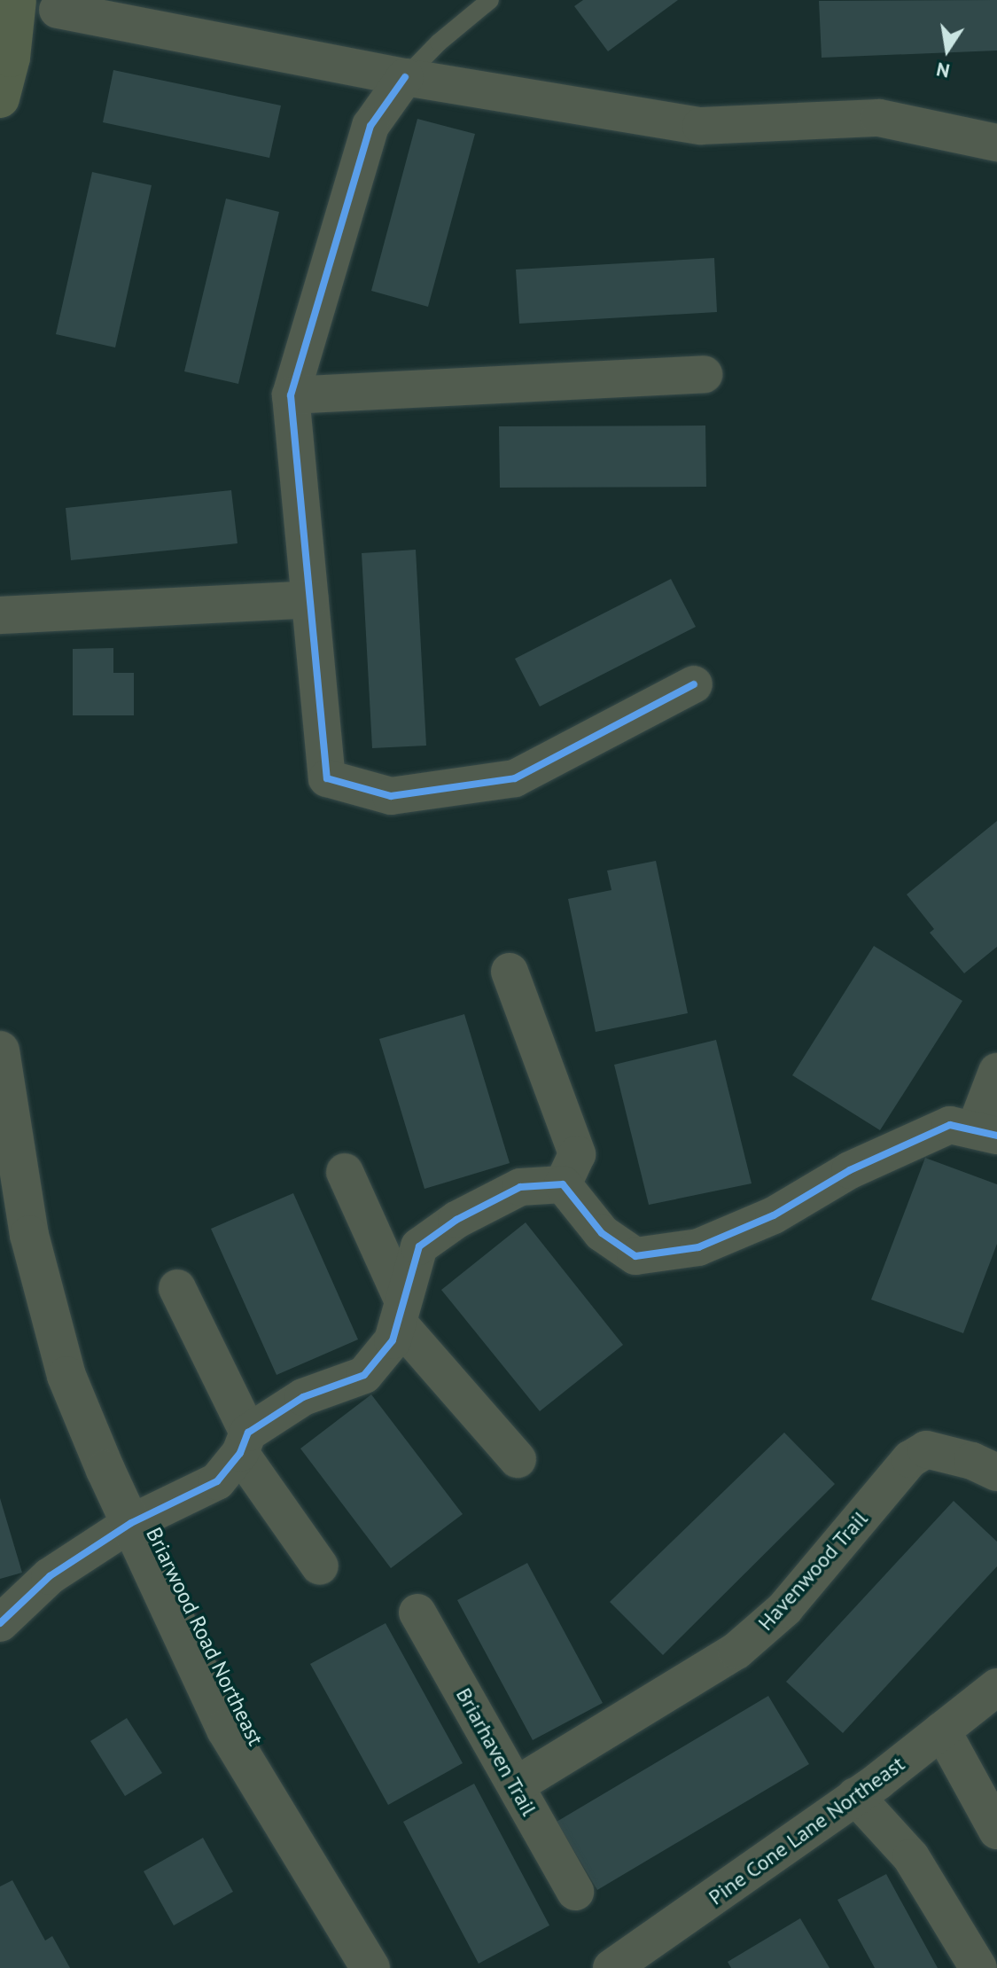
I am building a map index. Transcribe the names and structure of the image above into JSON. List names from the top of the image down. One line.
{"streets":{"street":["Havenwood Trail","Briarwood Road Northeast","Briarhaven Trail","Pine Cone Lane Northeast"]},"crossings":[["Havenwood Trail","Briarhaven Trail"]],"north":"bottom"}
